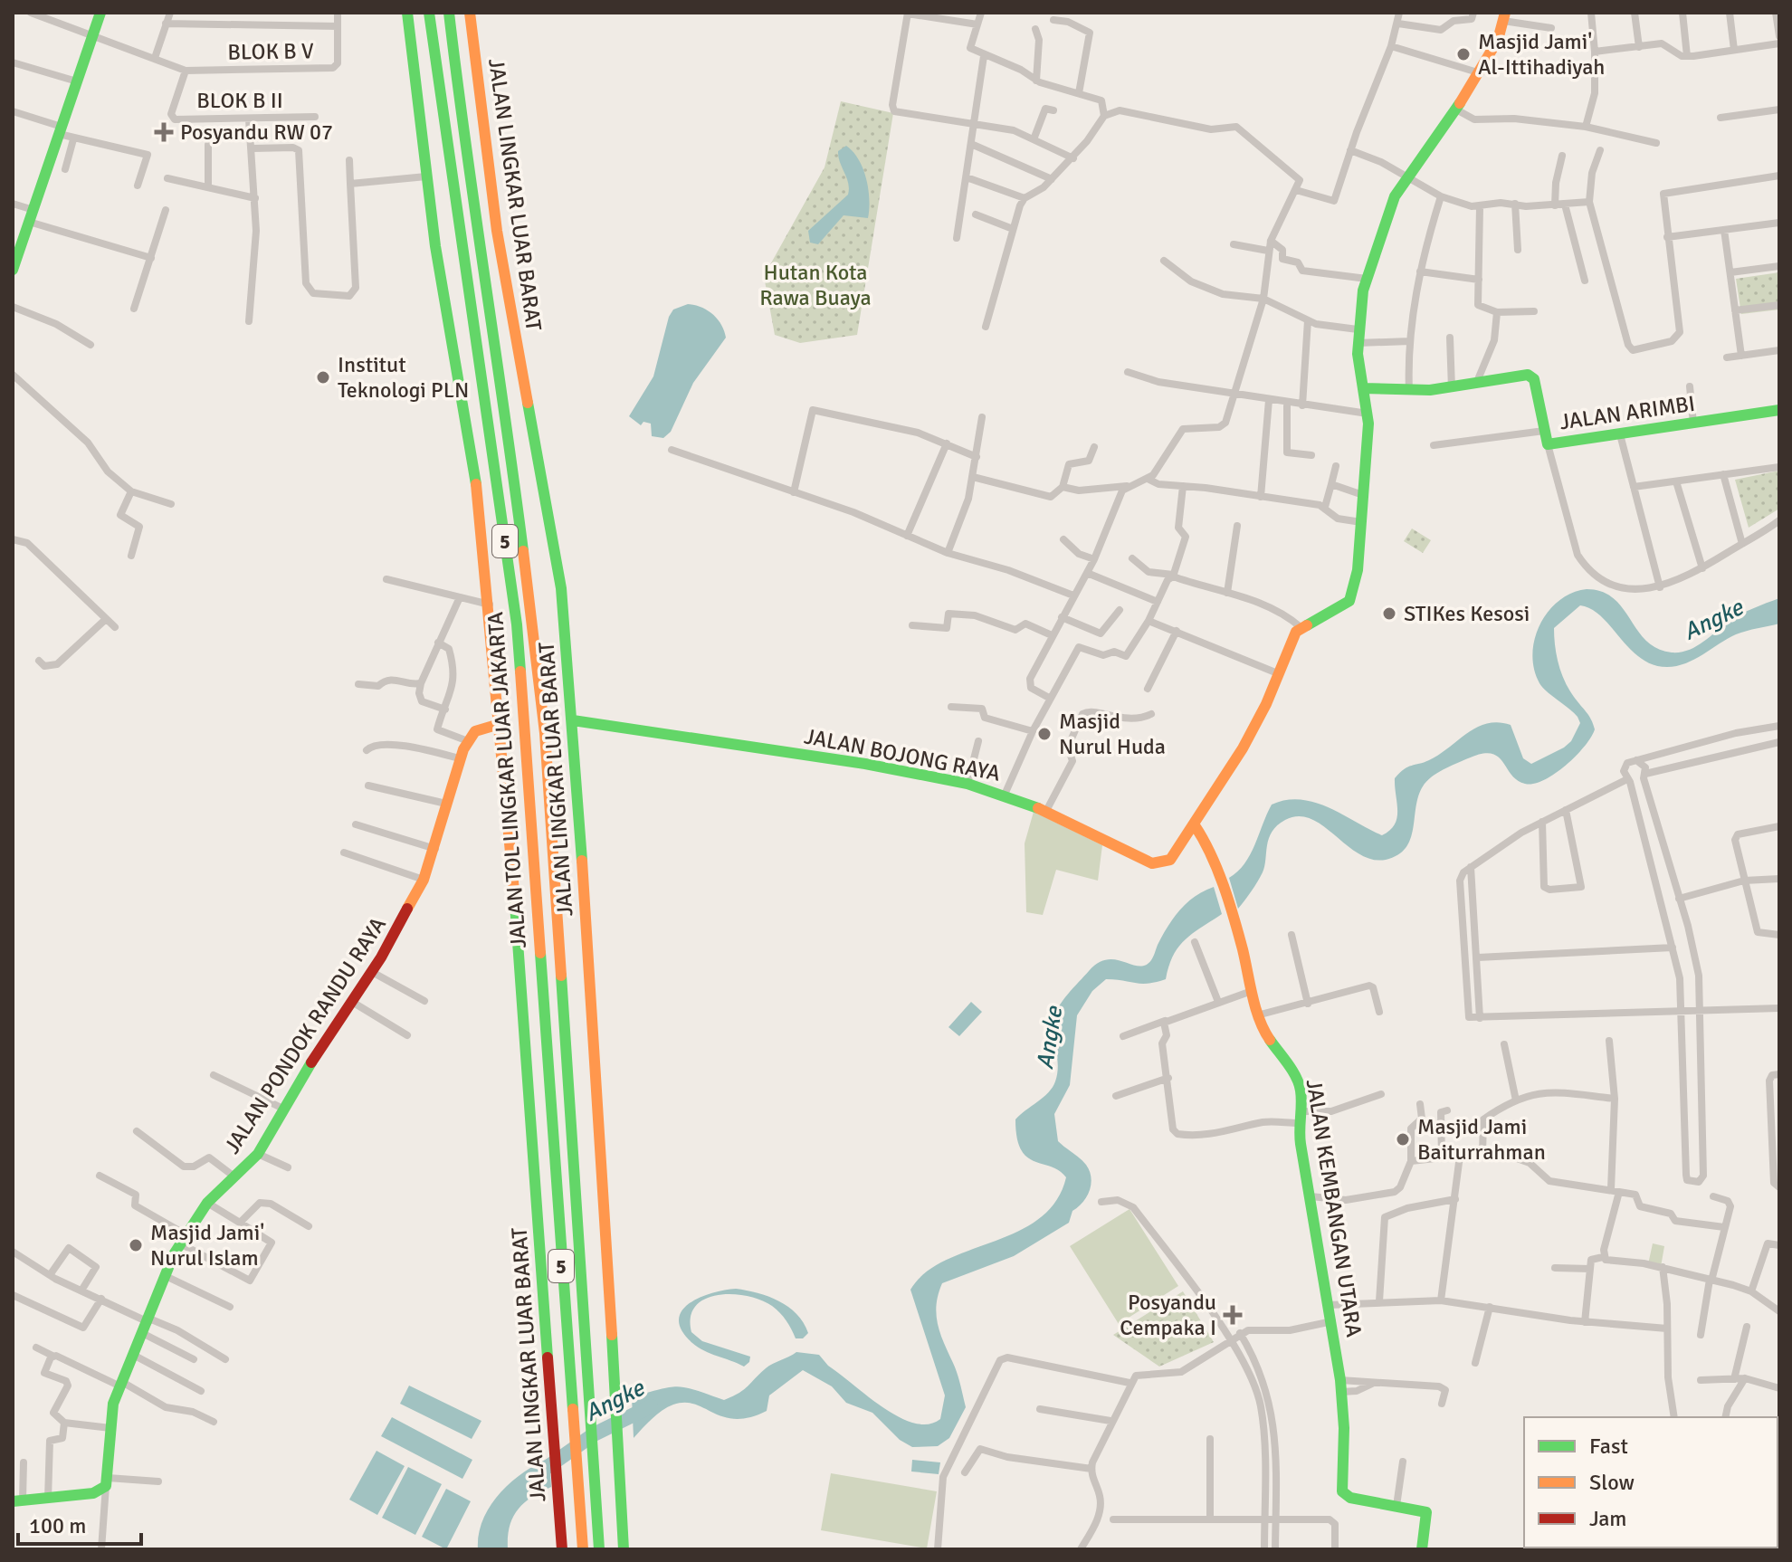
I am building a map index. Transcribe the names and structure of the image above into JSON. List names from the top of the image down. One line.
{"streets":{"main road":["JALAN LINGKAR LUAR BARAT","JALAN ARIMBI","5","JALAN BOJONG RAYA","JALAN TOL LINGKAR LUAR JAKARTA","JALAN PONDOK RANDU RAYA","JALAN KEMBANGAN UTARA"],"street":["BLOK B V","BLOK B II"]},"crossings":[["BLOK B V","BLOK B II"],["JALAN LINGKAR LUAR BARAT","JALAN BOJONG RAYA"],["JALAN BOJONG RAYA","JALAN KEMBANGAN UTARA"]],"water":["Angke"],"parks":["Hutan Kota Rawa Buaya"],"places":{"other":["Masjid Jami' Al-Ittihadiyah","Institut Teknologi PLN","STIKes Kesosi","Masjid Nurul Huda","Masjid Jami Baiturrahman","Masjid Jami' Nurul Islam"],"health":["Posyandu RW 07","Posyandu Cempaka I"]},"legend":["Fast","Slow","Jam"],"scale_bar":"100 m"}
